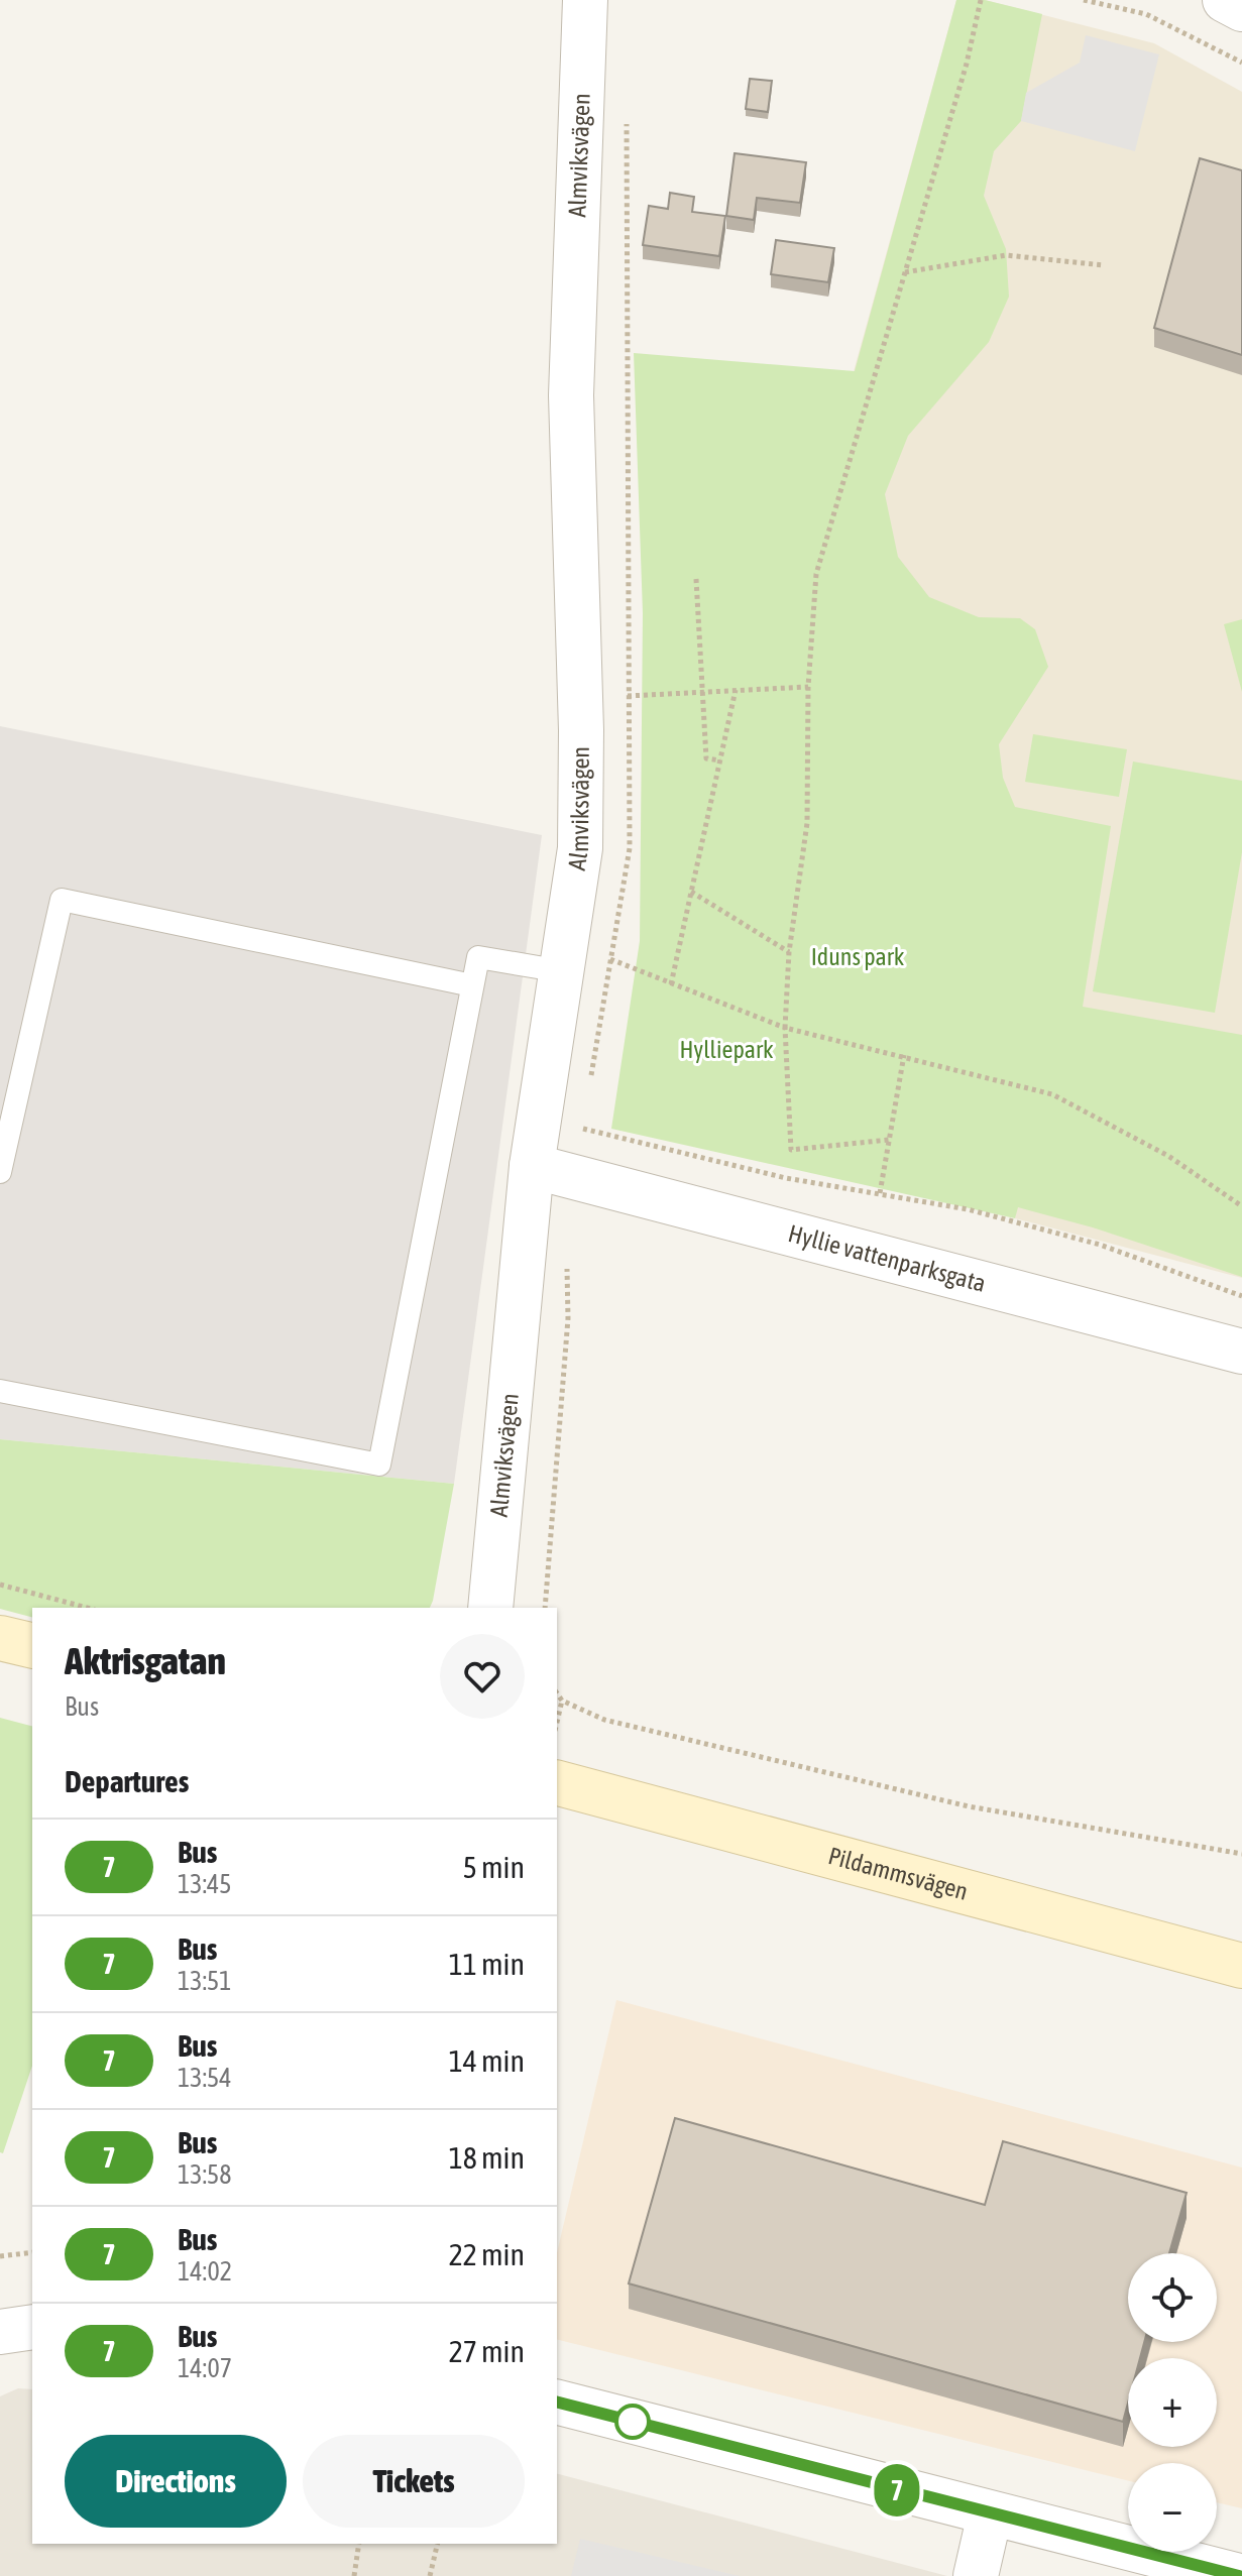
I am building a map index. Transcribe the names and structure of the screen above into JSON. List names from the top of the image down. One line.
{"streets":{"main road":["Pildammsvägen"],"street":["Almviksvägen","Hyllie vattenparksgata"]},"crossings":[["Almviksvägen","Hyllie vattenparksgata"]],"parks":["Iduns park","Hylliepark"],"lines":["bus line 7"],"page":{"on_map":"7","heading":[["Aktrisgatan","Bus"],"Departures"],"list":[{"mark":"7","name":"Bus","note":"13:45","value":"5 min"},{"mark":"7","name":"Bus","note":"13:51","value":"11 min"},{"mark":"7","name":"Bus","note":"13:54","value":"14 min"},{"mark":"7","name":"Bus","note":"13:58","value":"18 min"},{"mark":"7","name":"Bus","note":"14:02","value":"22 min"},{"mark":"7","name":"Bus","note":"14:07","value":"27 min"}],"map_buttons":["+","−"],"buttons":["Directions","Tickets"]}}
